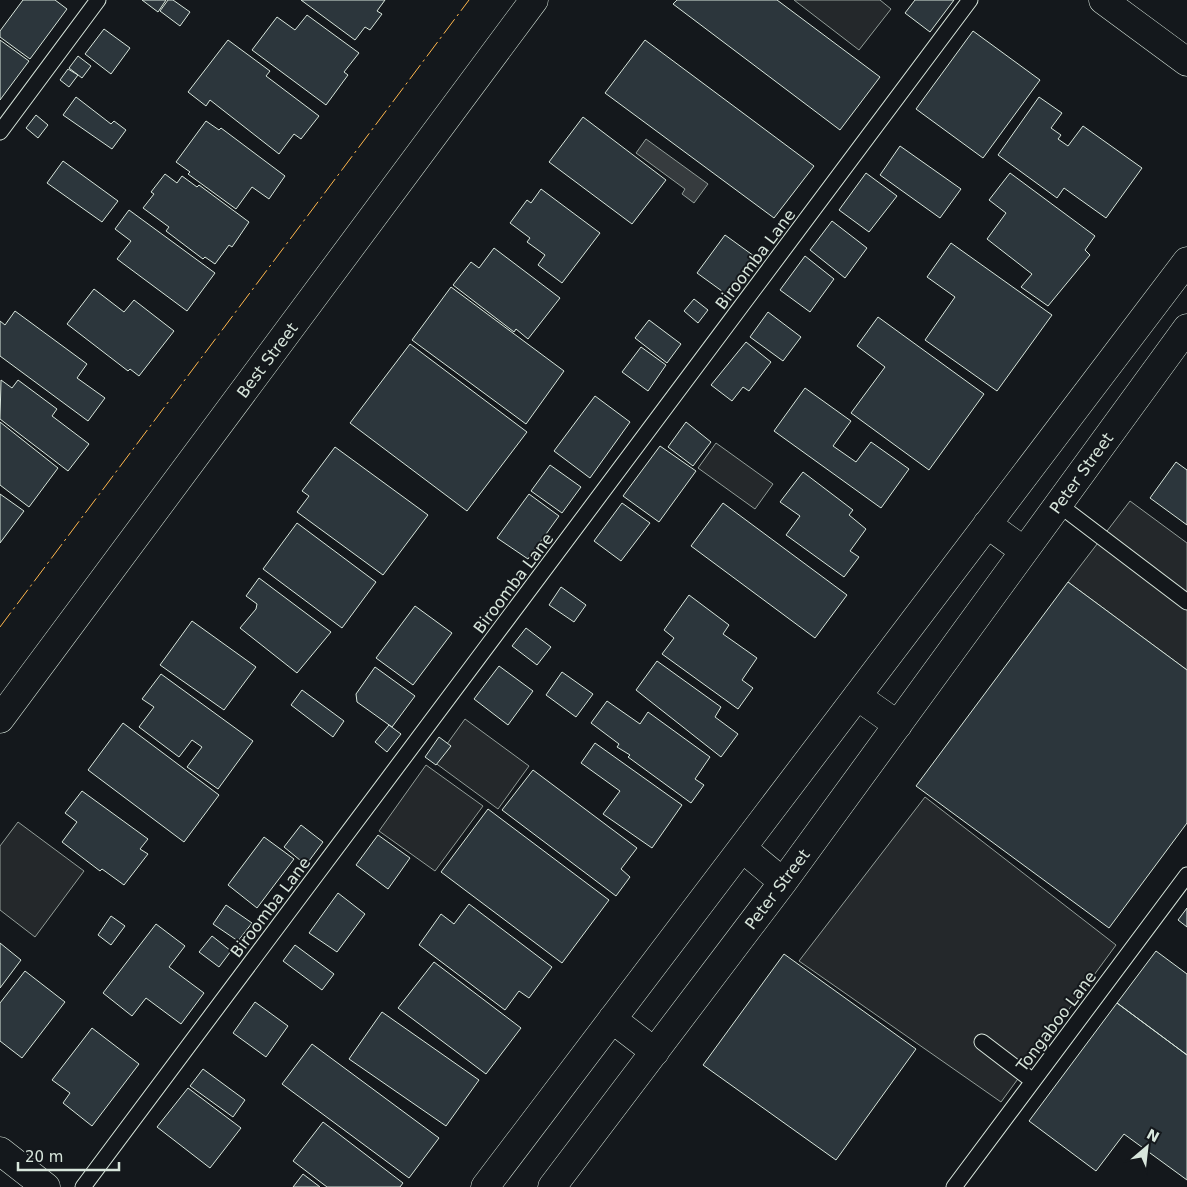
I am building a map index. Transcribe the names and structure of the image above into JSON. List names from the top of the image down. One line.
{"streets":{"main road":["Best Street","Peter Street"],"lane":["Biroomba Lane","Tongaboo Lane"]},"scale_bar":"20 m","north":"top right"}
